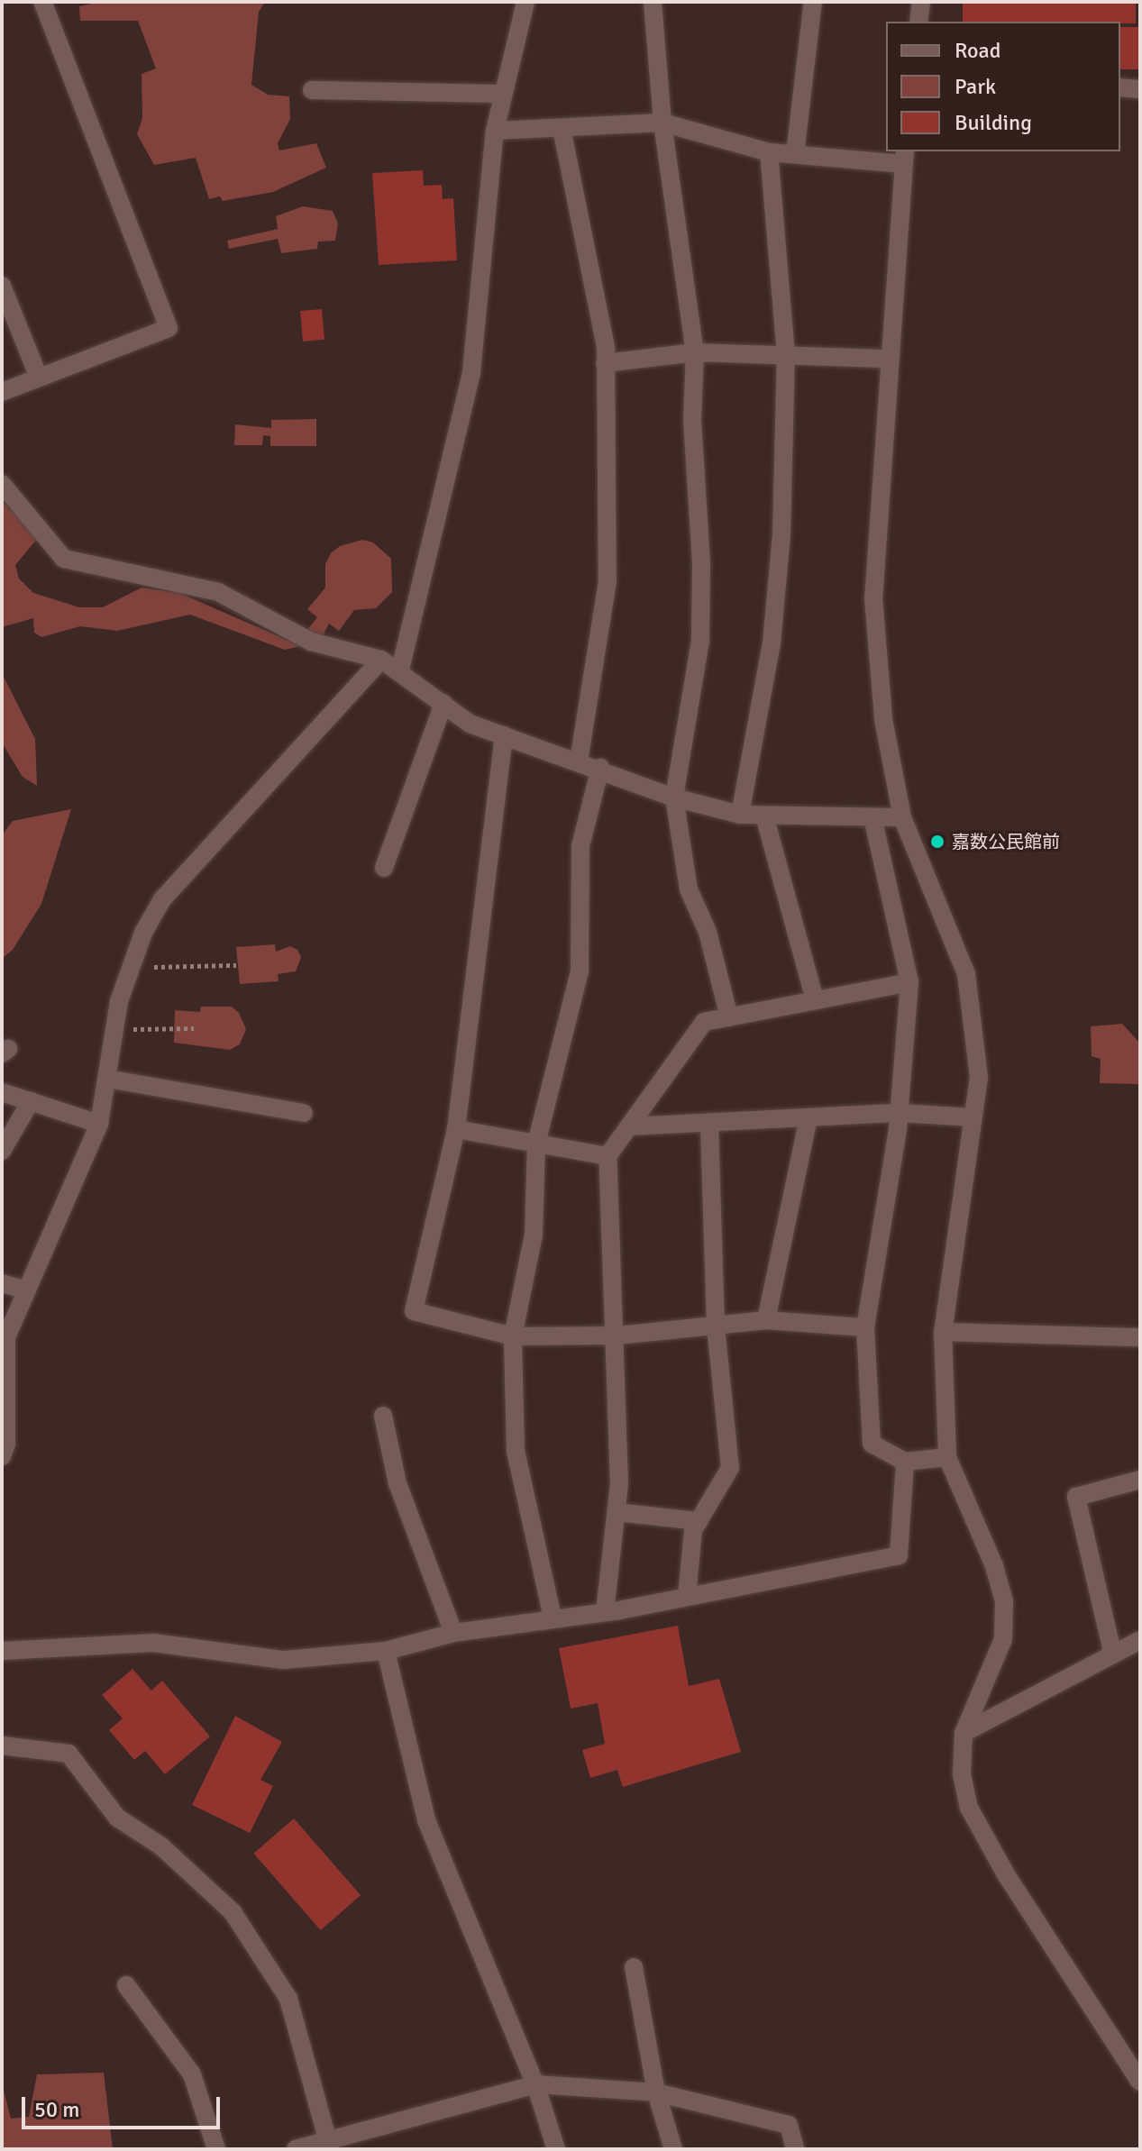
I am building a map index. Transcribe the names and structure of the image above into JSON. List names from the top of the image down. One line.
{"places":["嘉数公民館前"],"legend":["Road","Park","Building"],"scale_bar":"50 m"}
